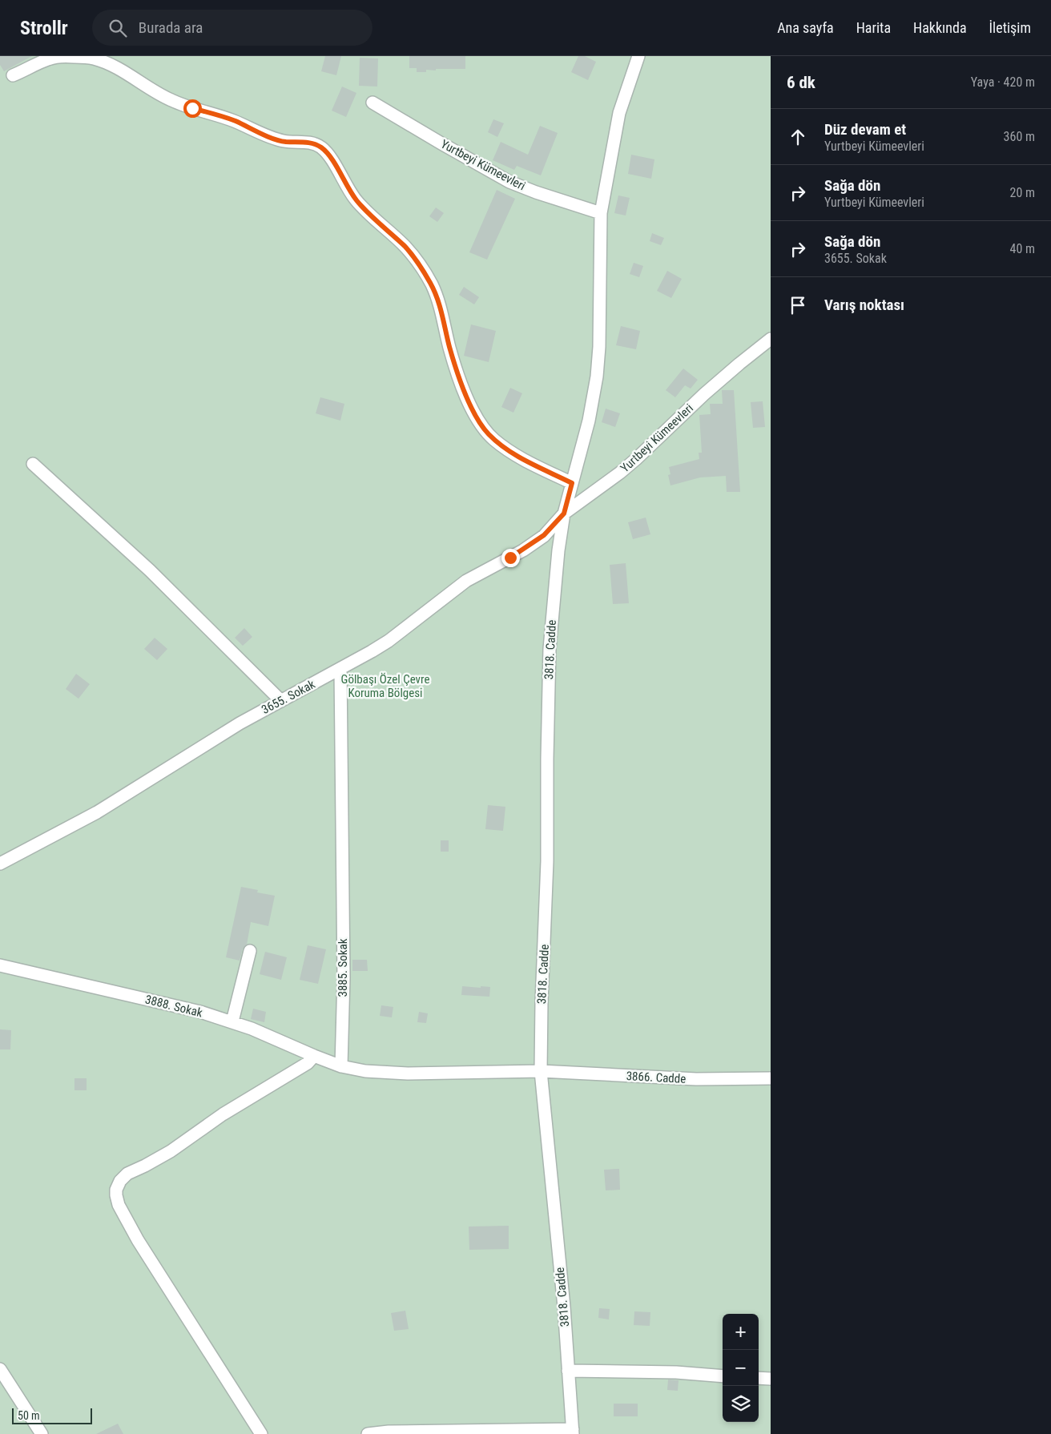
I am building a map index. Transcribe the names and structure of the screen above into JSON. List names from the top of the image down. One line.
{"streets":{"street":["Yurtbeyi Kümeevleri","3818. Cadde","3655. Sokak","3885. Sokak","3888. Sokak","3866. Cadde"]},"crossings":[["Yurtbeyi Kümeevleri","3818. Cadde"],["Yurtbeyi Kümeevleri","3655. Sokak"],["3818. Cadde","3655. Sokak"],["3818. Cadde","3866. Cadde"],["3655. Sokak","3885. Sokak"],["3885. Sokak","3888. Sokak"]],"parks":["Gölbaşı Özel Çevre Koruma Bölgesi"],"scale_bar":"50 m","page":{"header":"Strollr","search":"Burada ara","nav":["Ana sayfa","Harita","Hakkında","İletişim"],"heading":["6 dk","Yaya · 420 m"],"list":[["Düz devam et","Yurtbeyi Kümeevleri","360 m"],["Sağa dön","Yurtbeyi Kümeevleri","20 m"],["Sağa dön","3655. Sokak","40 m"],"Varış noktası"],"map_buttons":["+","−"],"scale":"50 m"}}
